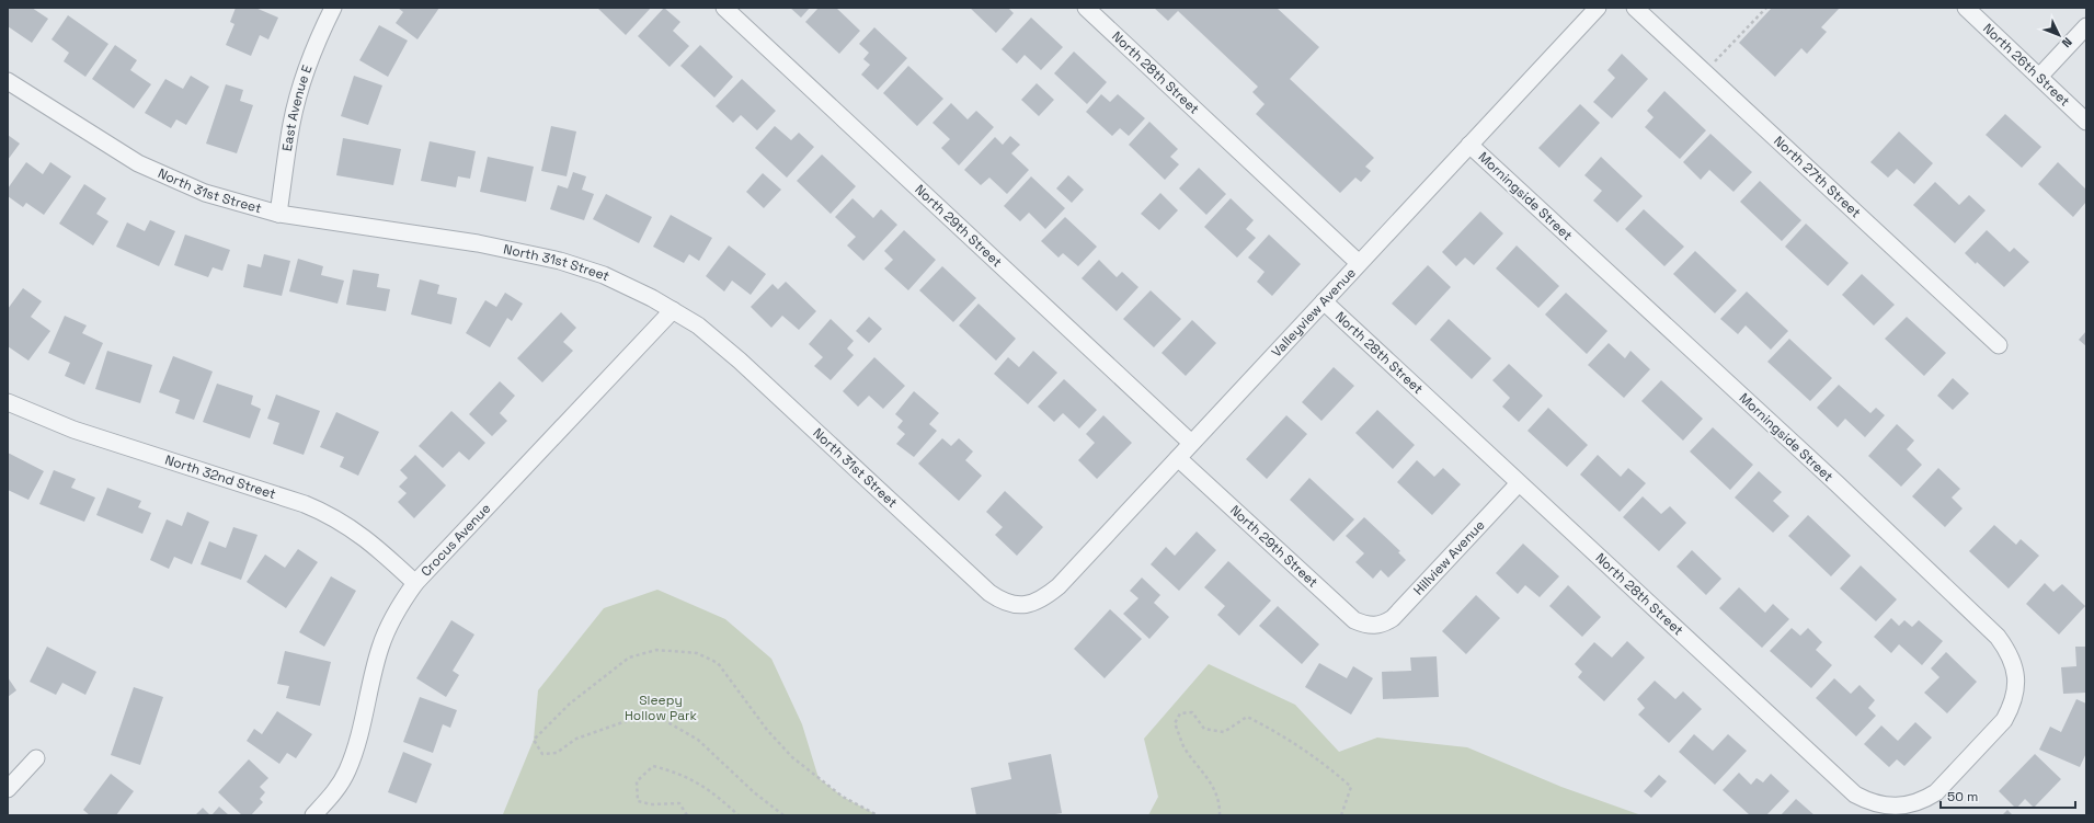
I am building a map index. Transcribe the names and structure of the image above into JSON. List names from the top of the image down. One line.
{"streets":{"street":["North 26th Street","North 28th Street","East Avenue E","North 27th Street","North 31st Street","Morningside Street","North 29th Street","Valleyview Avenue","North 32nd Street","Crocus Avenue","Hillview Avenue"]},"crossings":[["North 28th Street","Morningside Street"],["North 28th Street","Valleyview Avenue"],["North 28th Street","Hillview Avenue"],["East Avenue E","North 31st Street"],["North 31st Street","Valleyview Avenue"],["North 31st Street","Crocus Avenue"],["Morningside Street","Valleyview Avenue"],["North 29th Street","Valleyview Avenue"],["North 29th Street","Hillview Avenue"],["North 32nd Street","Crocus Avenue"]],"parks":["Sleepy Hollow Park"],"scale_bar":"50 m","north":"bottom right"}
